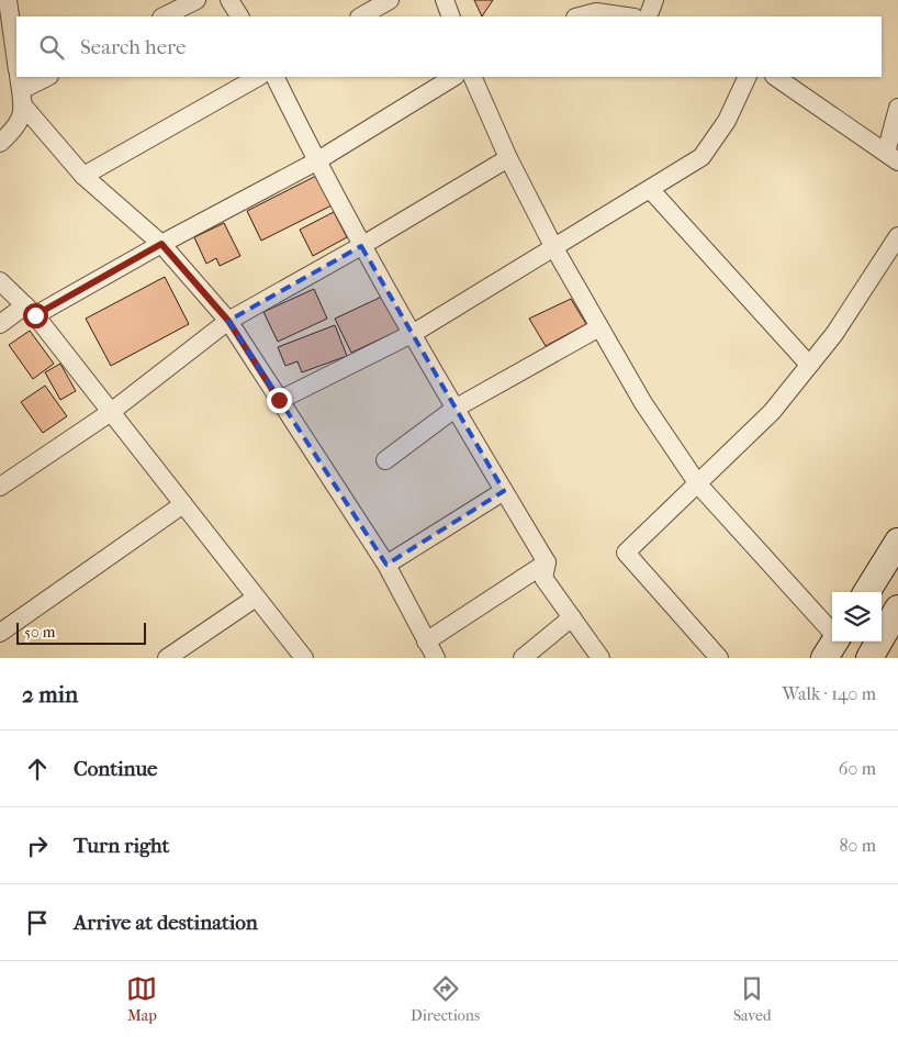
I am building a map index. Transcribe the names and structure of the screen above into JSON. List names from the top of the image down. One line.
{"scale_bar":"50 m","page":{"search":"Search here","scale":"50 m","heading":["2 min","Walk · 140 m"],"list":[["Continue","60 m"],["Turn right","80 m"],"Arrive at destination"],"nav":["Map","Directions","Saved"]}}
